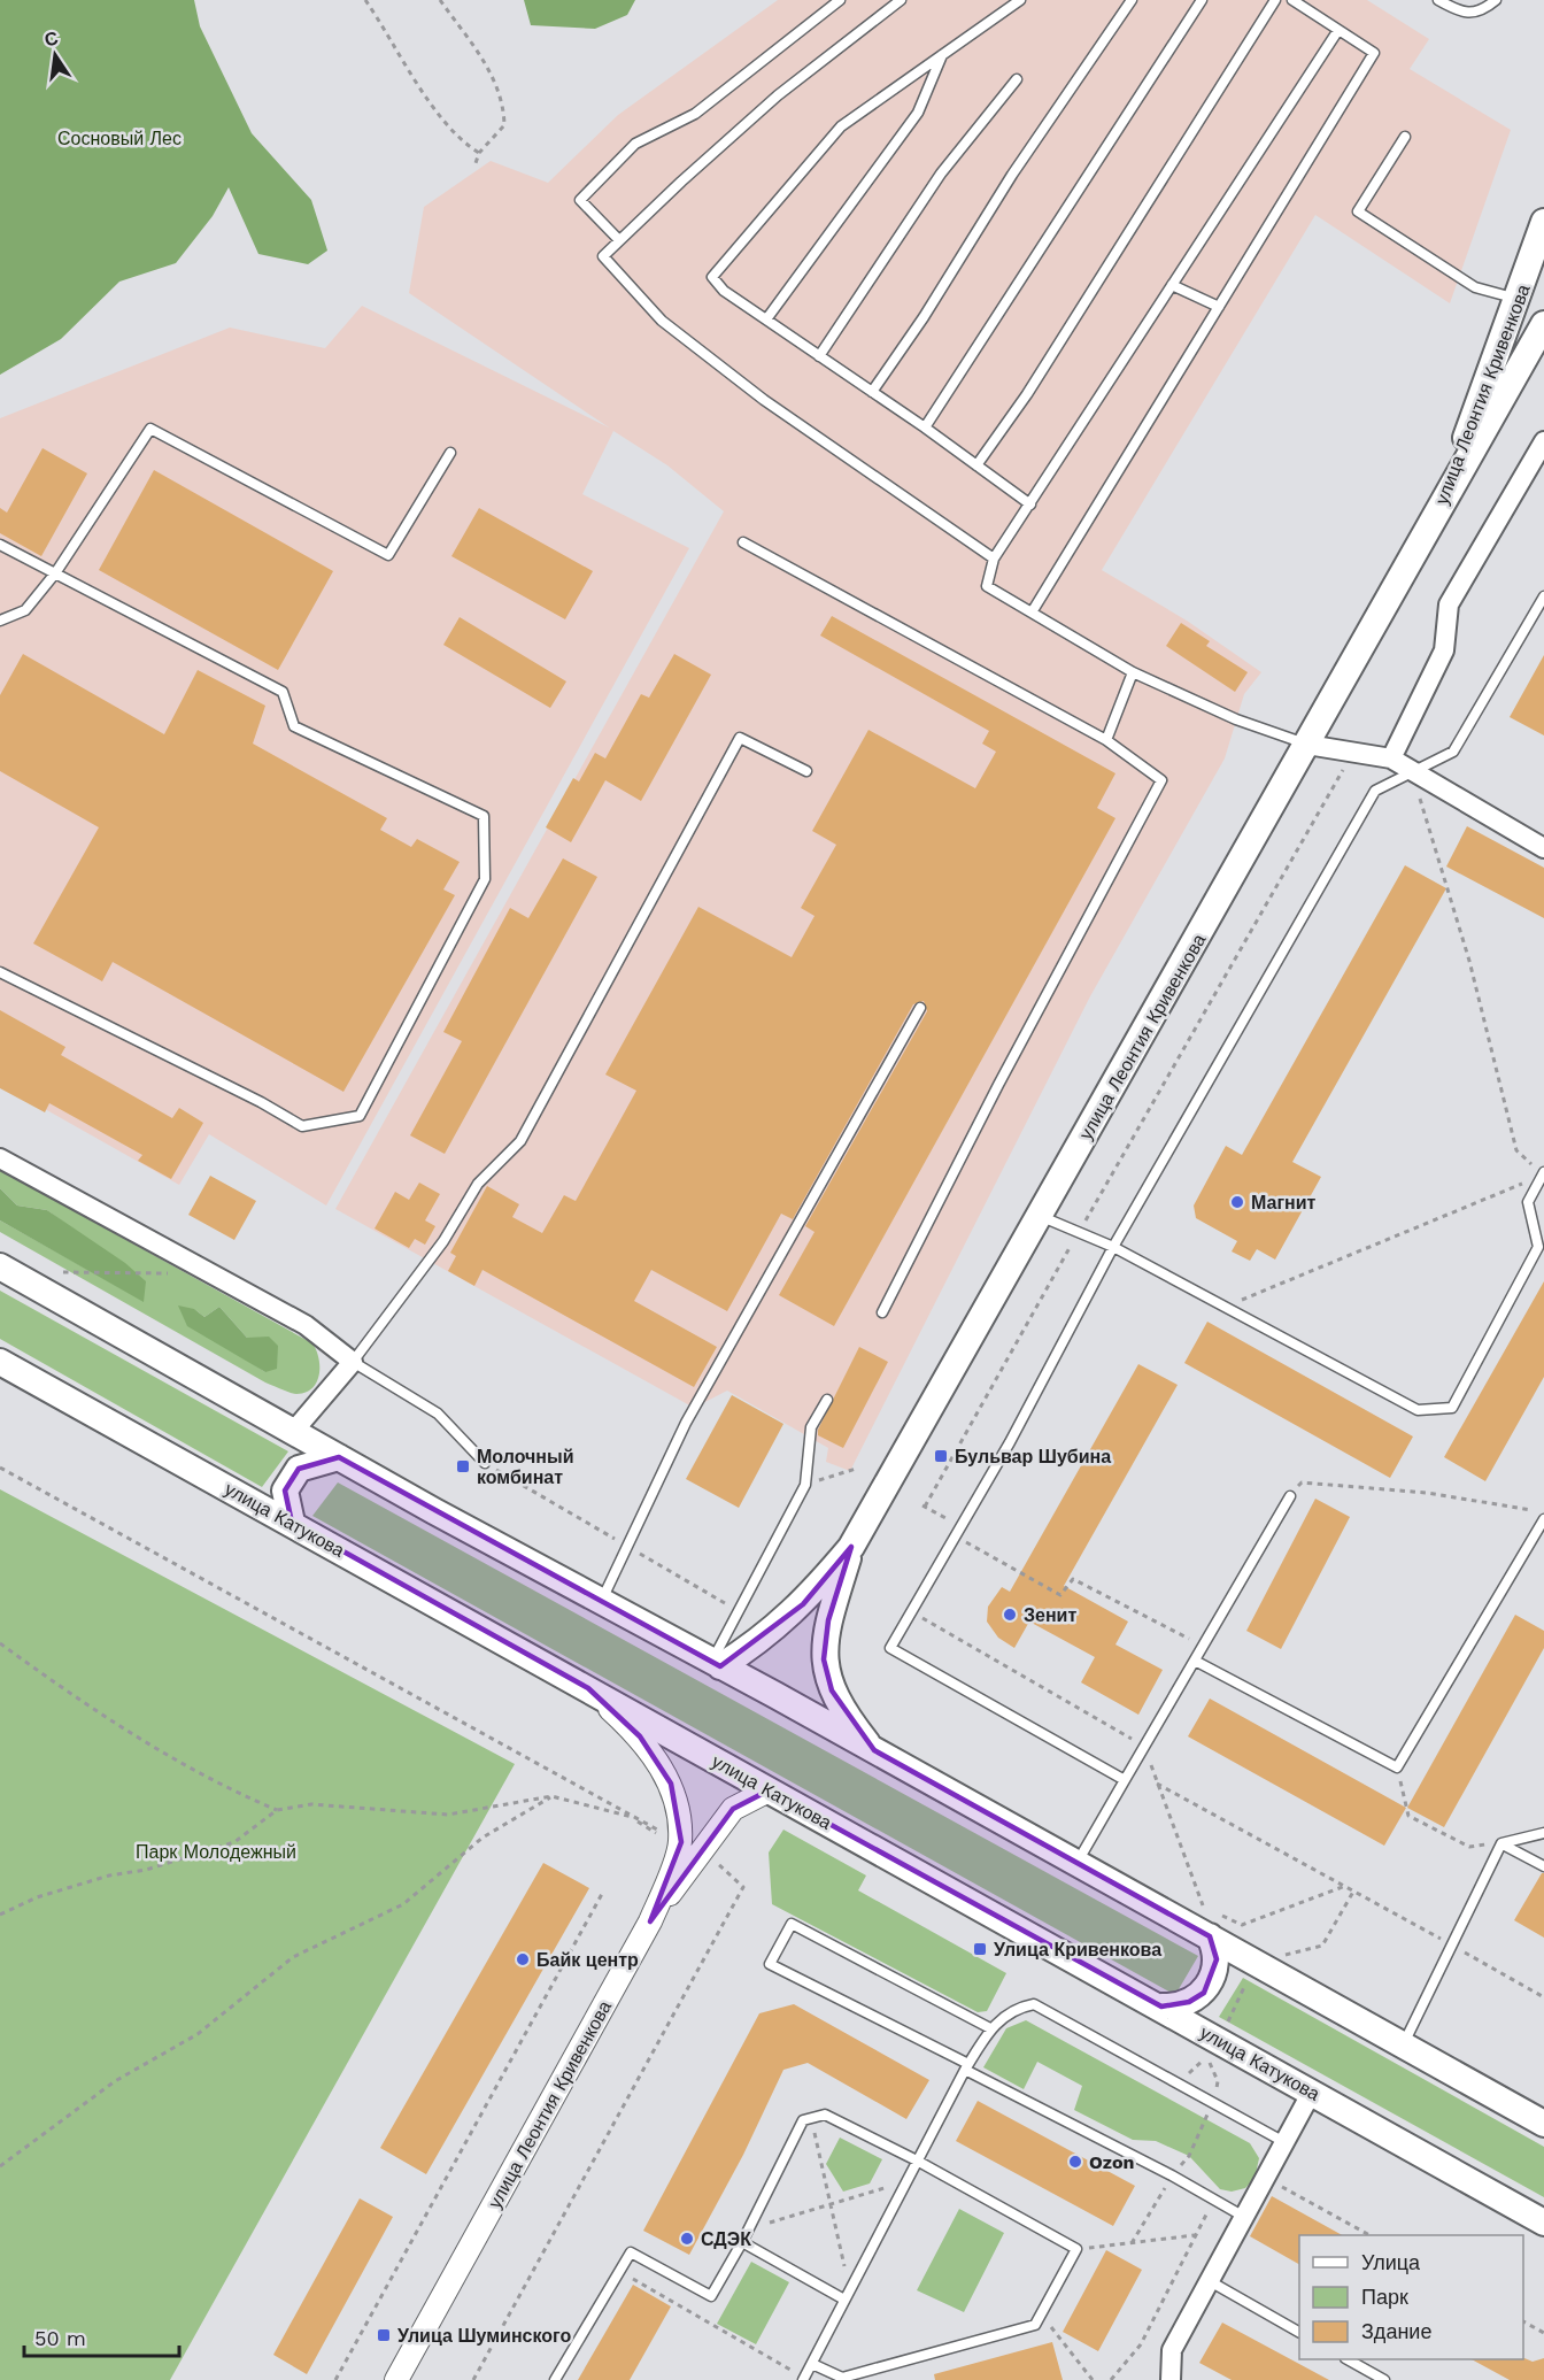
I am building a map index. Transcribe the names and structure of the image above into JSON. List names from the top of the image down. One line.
{"streets":{"main road":["улица Леонтия Кривенкова","улица Катукова"]},"parks":["Сосновый Лес","Парк Молодежный"],"places":{"other":["Магнит","Зенит","Байк центр","Ozon","СДЭК"],"transit":["Бульвар Шубина","Молочный комбинат","Улица Кривенкова","Улица Шуминского"]},"legend":["Улица","Парк","Здание"],"scale_bar":"50 m","north":"top"}
